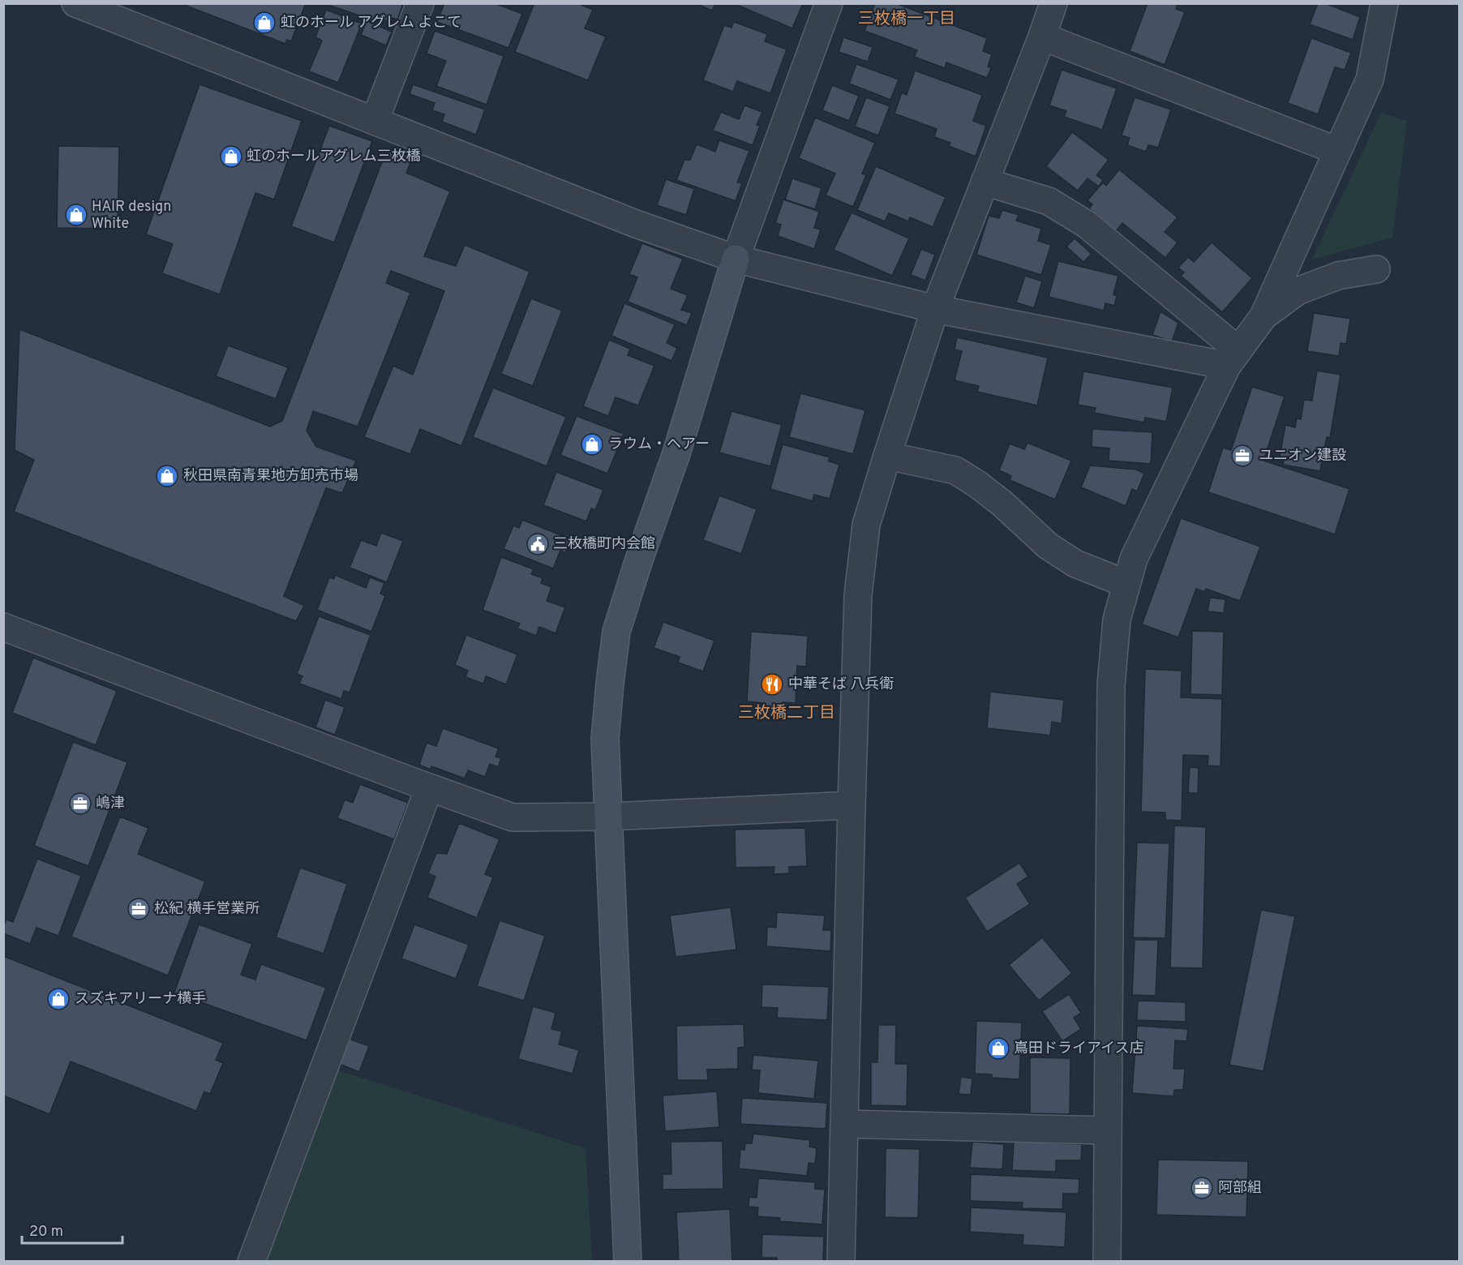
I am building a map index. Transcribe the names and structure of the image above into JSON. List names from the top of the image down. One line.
{"districts":["三枚橋一丁目","三枚橋二丁目"],"places":{"shop":["虹のホール アグレム よこて","虹のホールアグレム三枚橋","HAIR design White","ラウム・ヘアー","秋田県南青果地方卸売市場","スズキアリーナ横手","嶌田ドライアイス店"],"office":["ユニオン建設","嶋津","松紀 横手営業所","阿部組"],"public building":["三枚橋町内会館"],"restaurant":["中華そば 八兵衛"]},"scale_bar":"20 m"}
